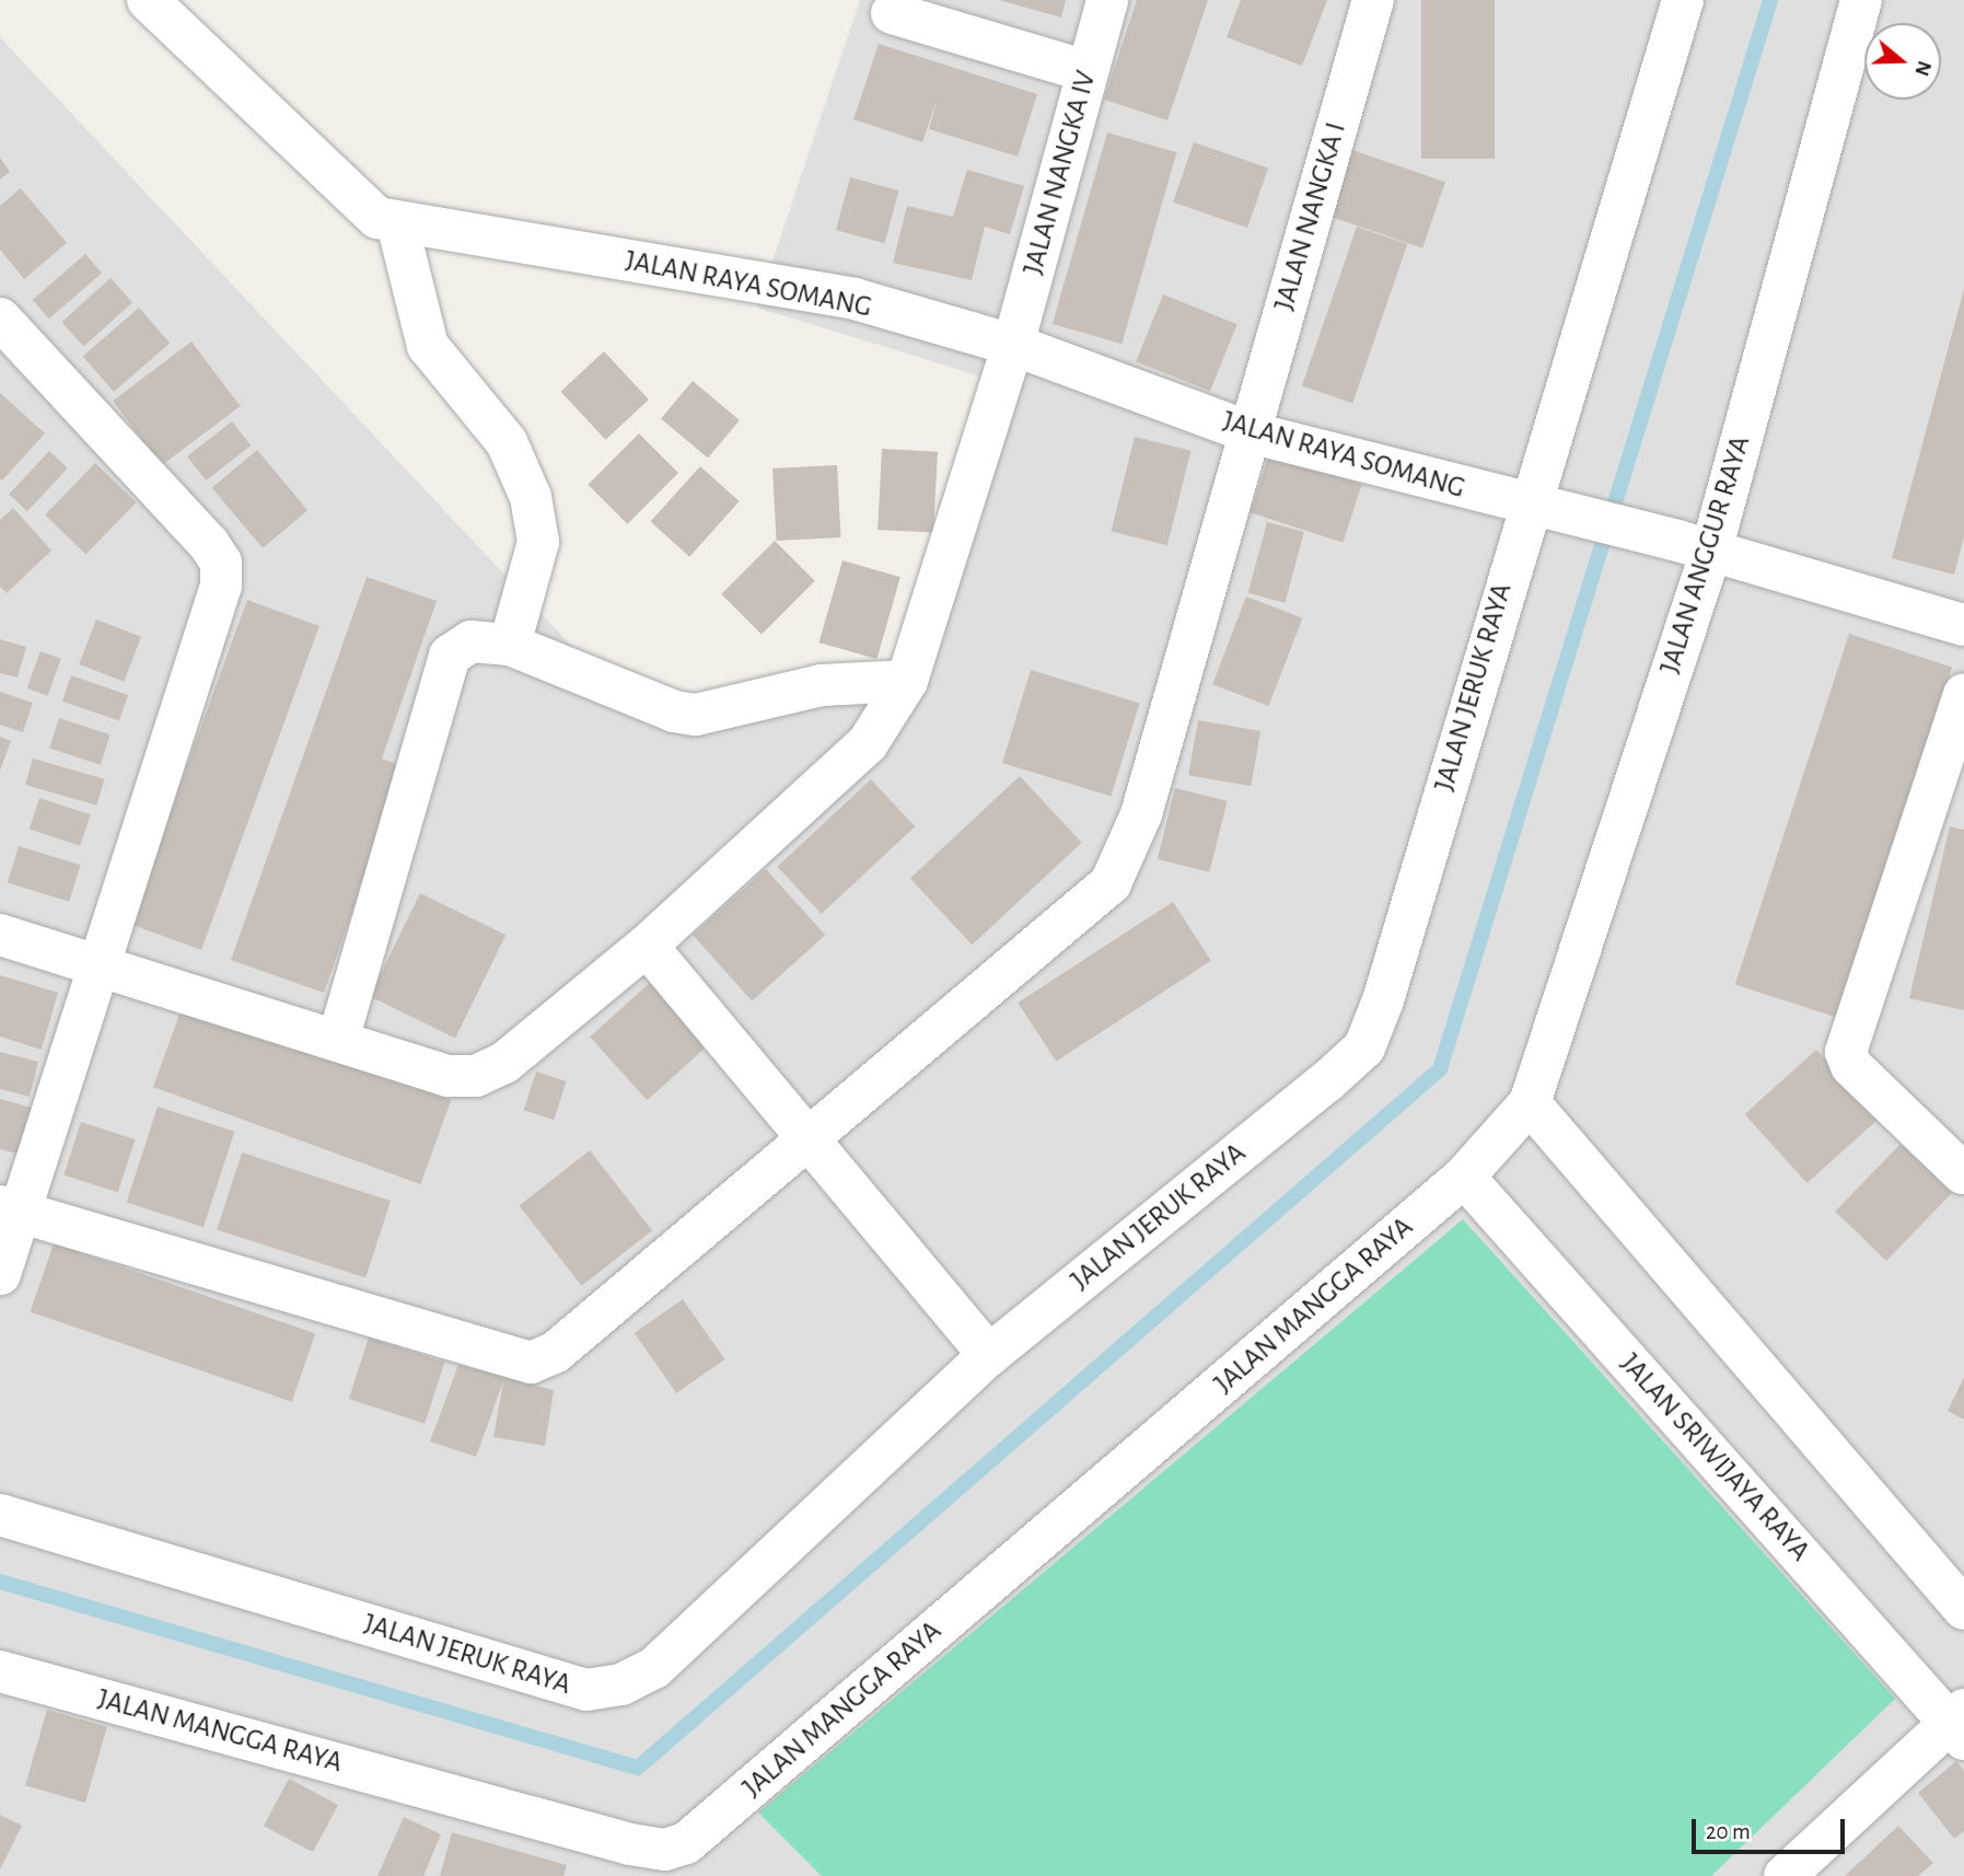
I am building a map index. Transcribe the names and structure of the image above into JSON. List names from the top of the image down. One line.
{"streets":{"street":["JALAN NANGKA IV","JALAN NANGKA I","JALAN RAYA SOMANG","JALAN ANGGUR RAYA","JALAN JERUK RAYA","JALAN MANGGA RAYA","JALAN SRIWIJAYA RAYA"]},"crossings":[["JALAN NANGKA IV","JALAN RAYA SOMANG"],["JALAN NANGKA I","JALAN RAYA SOMANG"],["JALAN RAYA SOMANG","JALAN ANGGUR RAYA"],["JALAN RAYA SOMANG","JALAN JERUK RAYA"],["JALAN ANGGUR RAYA","JALAN MANGGA RAYA"],["JALAN MANGGA RAYA","JALAN SRIWIJAYA RAYA"]],"scale_bar":"20 m","north":"right"}
